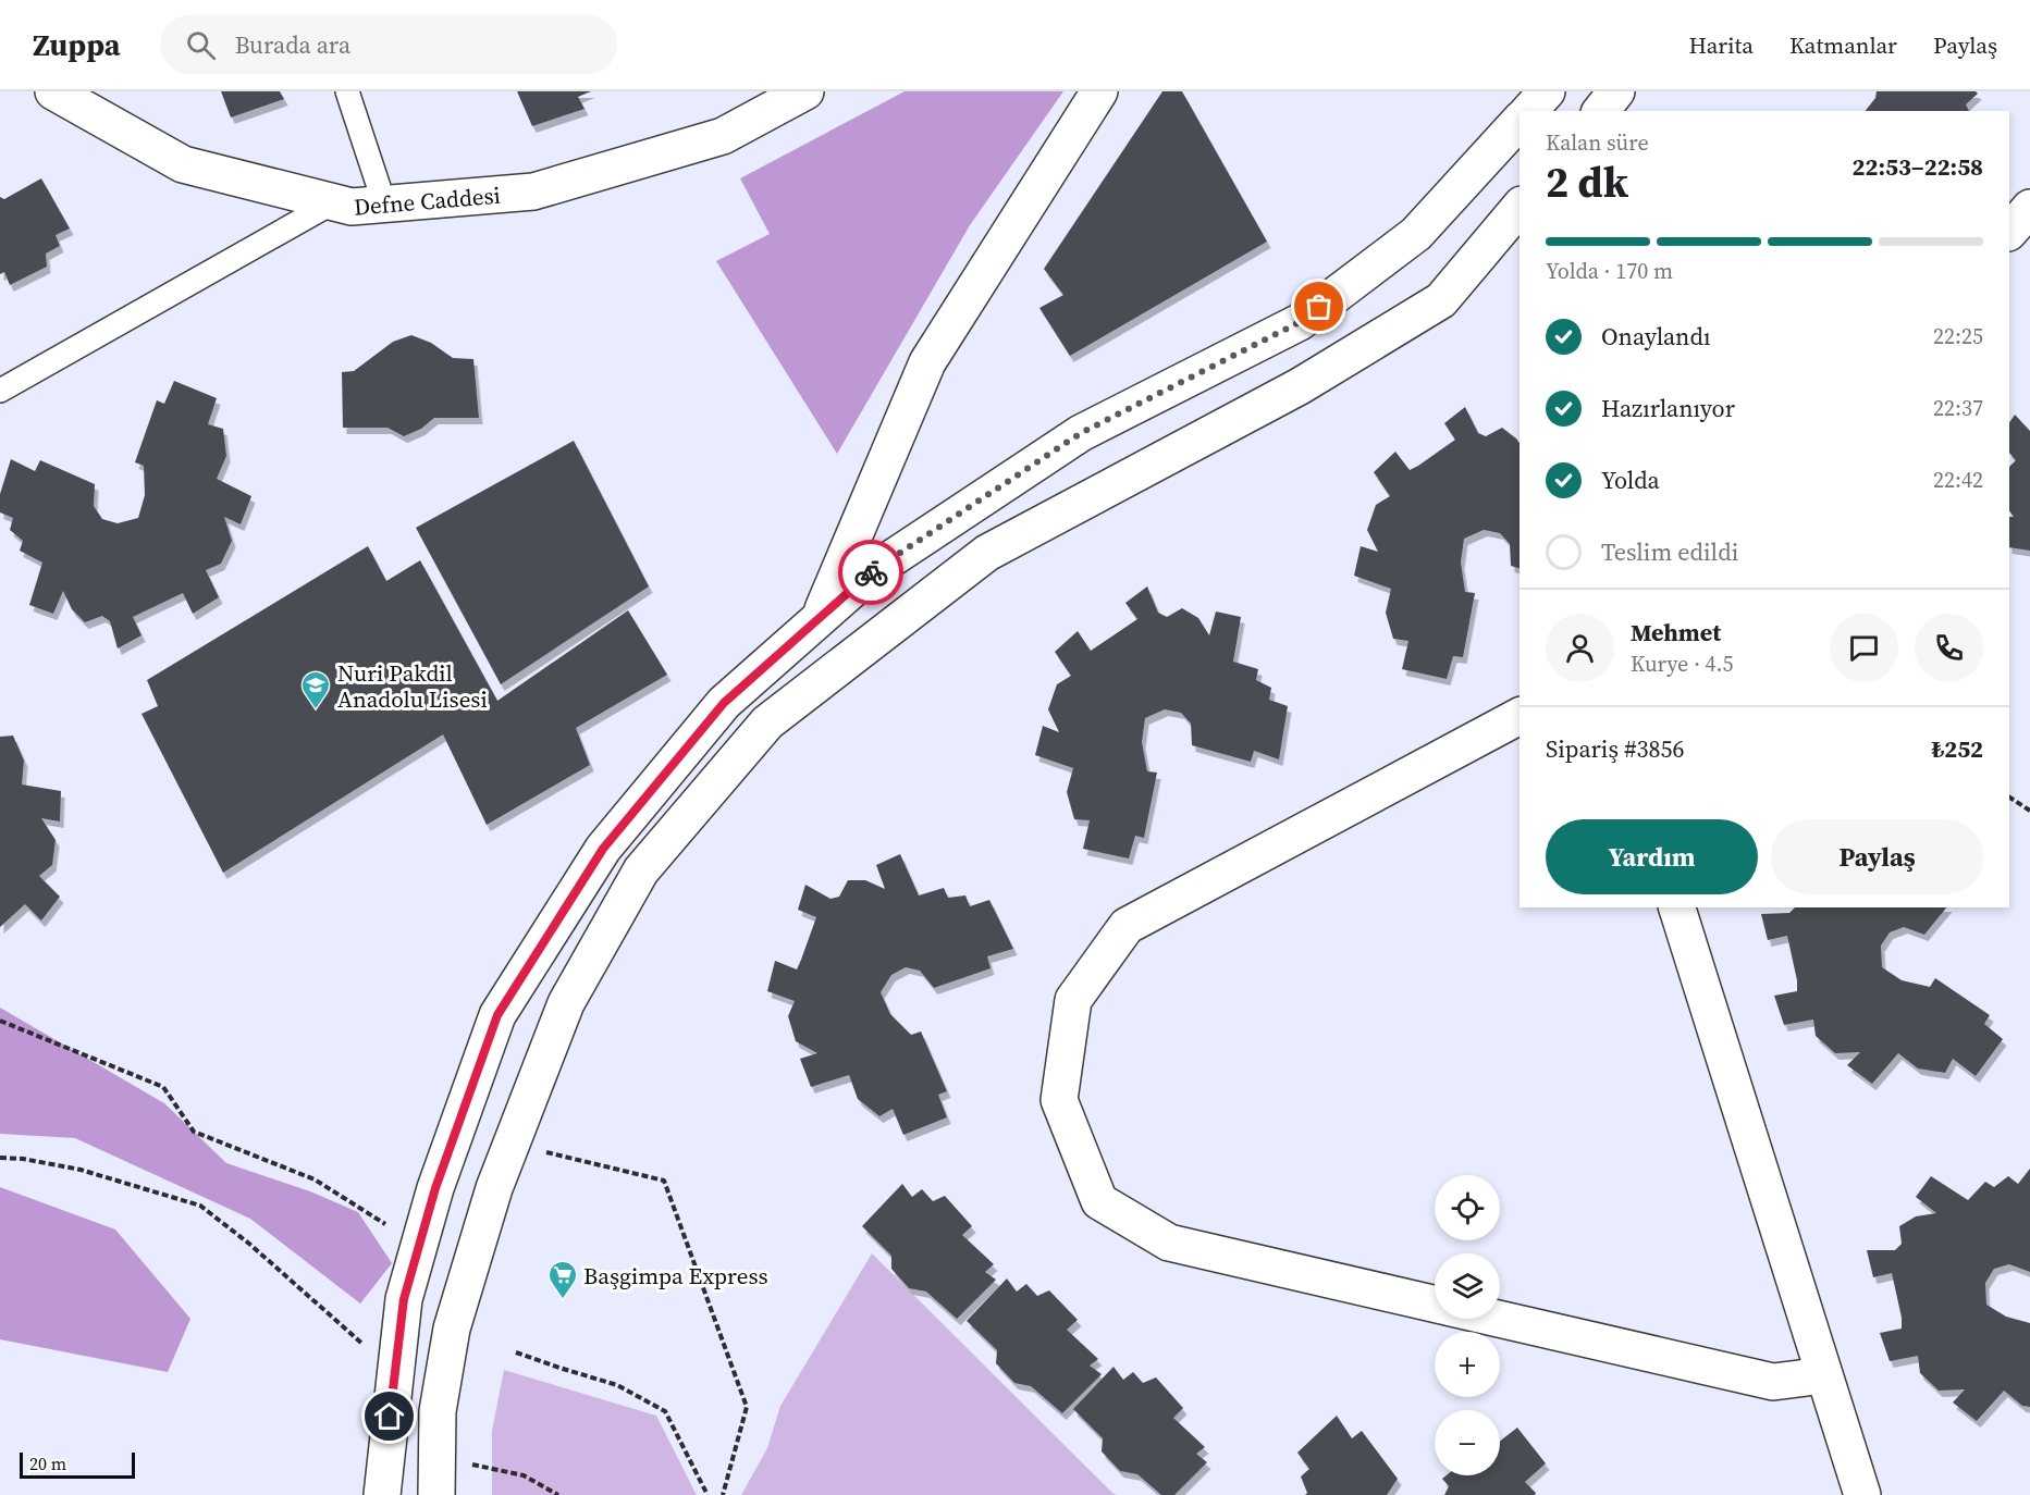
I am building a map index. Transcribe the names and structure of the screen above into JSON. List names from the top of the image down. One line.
{"streets":{"street":["Defne Caddesi"]},"places":{"school or university":["Nuri Pakdil Anadolu Lisesi"],"supermarket":["Başgimpa Express"]},"scale_bar":"20 m","page":{"header":"Zuppa","search":"Burada ara","nav":["Harita","Katmanlar","Paylaş"],"heading":["2 dk","Kalan süre","22:53–22:58"],"panel":["Mehmet","Kurye · 4.5","Sipariş #3856","₺252"],"bar":"Yolda · 170 m","list":[["Onaylandı","22:25"],["Hazırlanıyor","22:37"],["Yolda","22:42"],"Teslim edildi"],"buttons":["Yardım","Paylaş"],"map_buttons":["+","−"],"scale":"20 m"}}
